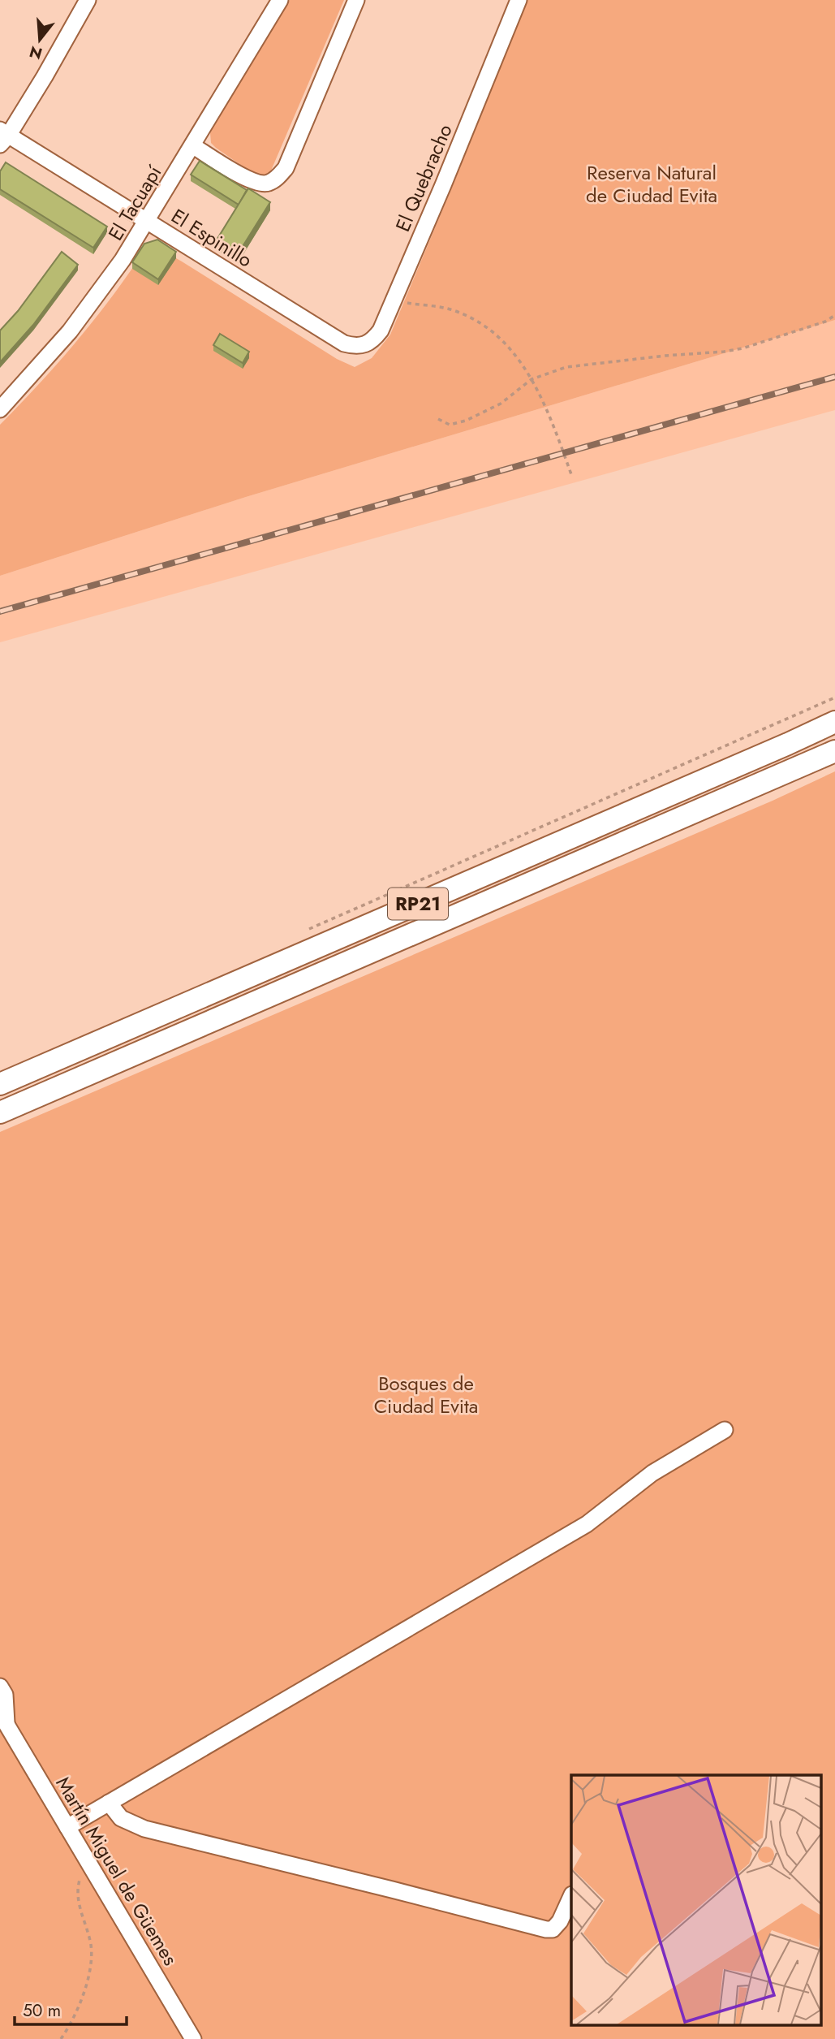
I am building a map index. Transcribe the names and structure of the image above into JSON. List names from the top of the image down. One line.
{"streets":{"main road":["RP21"],"street":["El Quebracho","El Tacuapí","El Espinillo","Martín Miguel de Güemes"]},"crossings":[["El Quebracho","El Espinillo"],["El Tacuapí","El Espinillo"]],"parks":["Reserva Natural de Ciudad Evita","Bosques de Ciudad Evita"],"scale_bar":"50 m","north":"bottom"}
